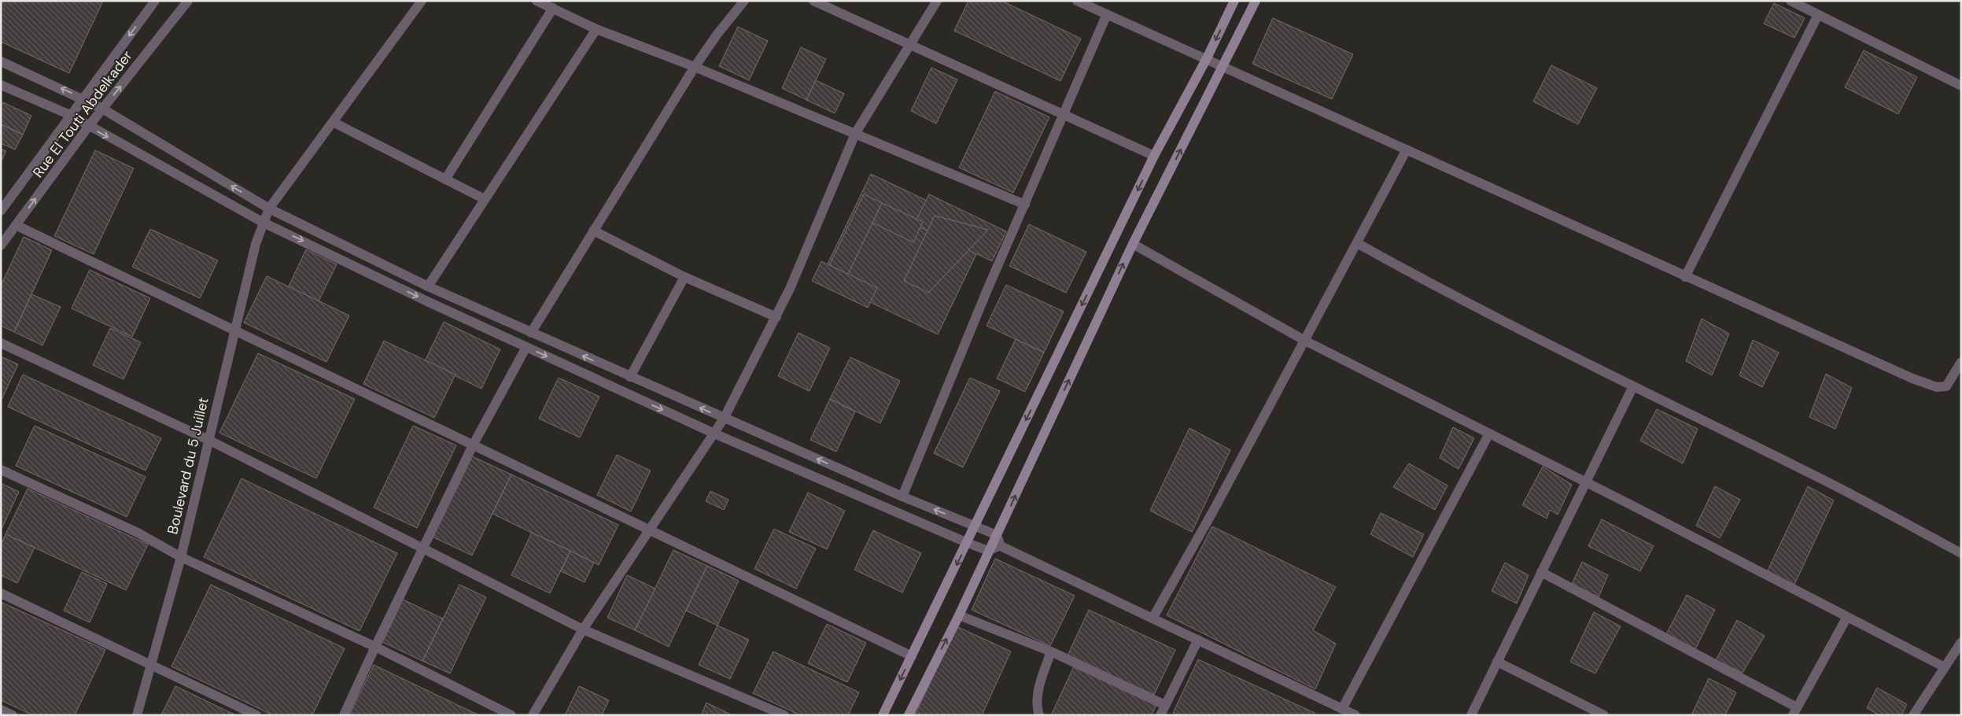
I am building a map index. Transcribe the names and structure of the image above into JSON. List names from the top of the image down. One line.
{"streets":{"street":["Rue El Touti Abdelkader","Boulevard du 5 Juillet"]}}
